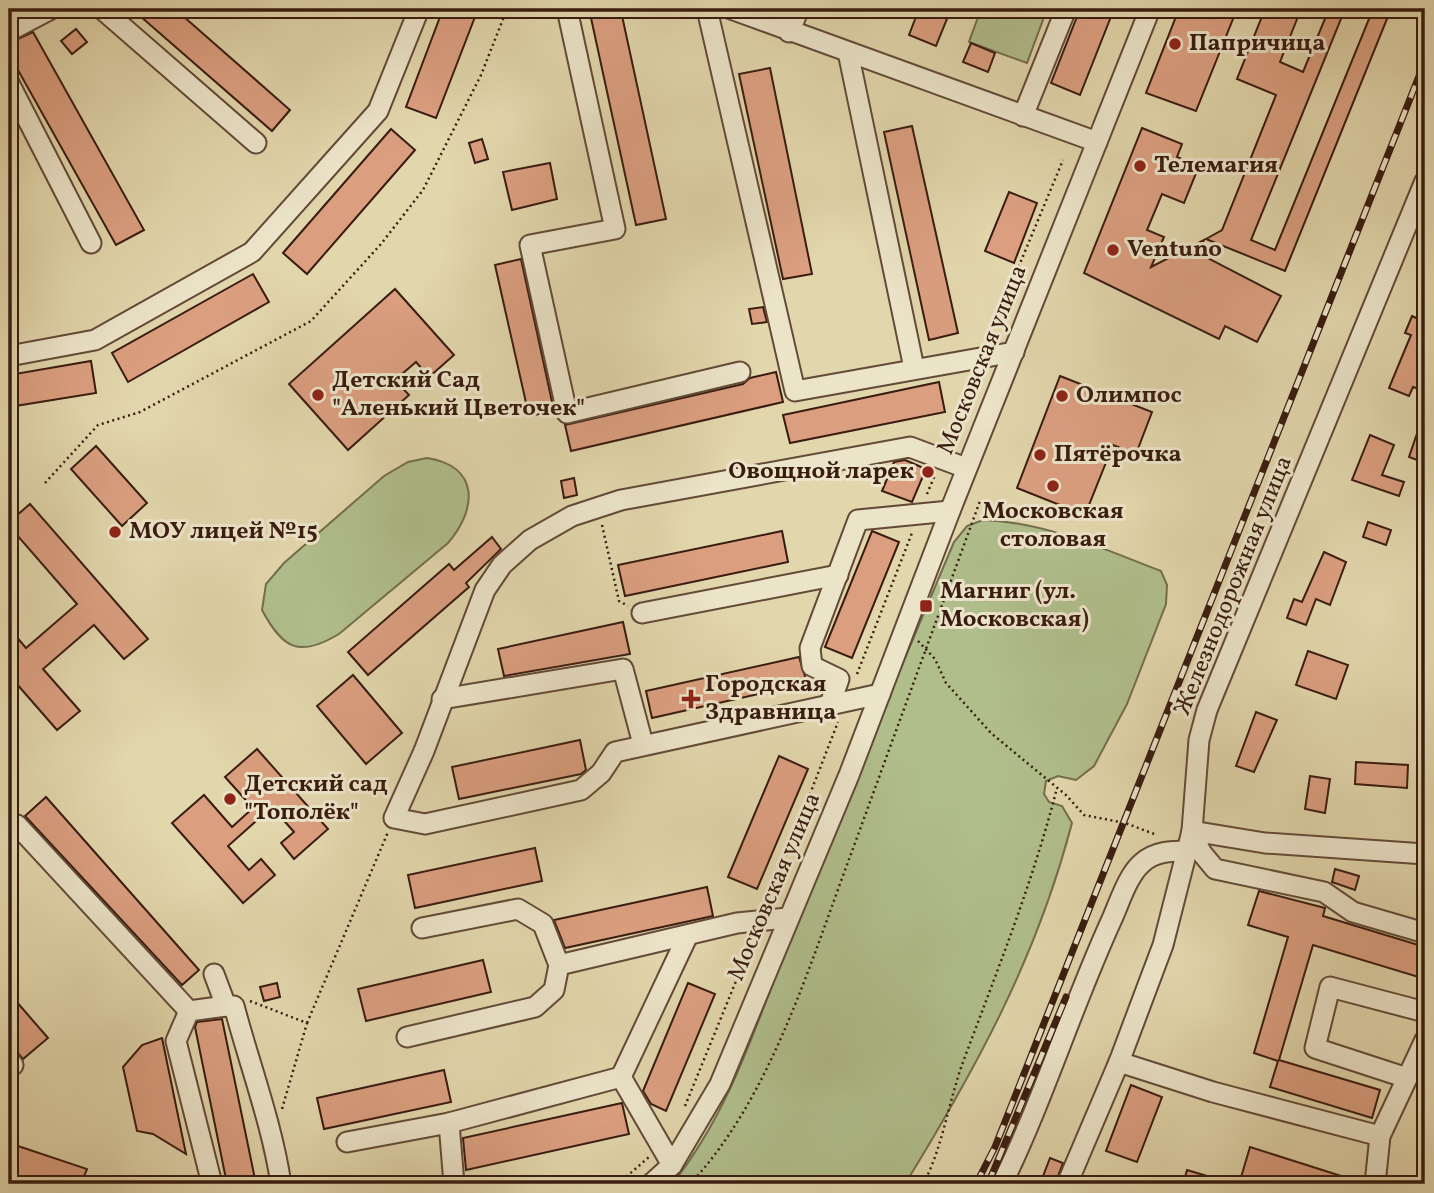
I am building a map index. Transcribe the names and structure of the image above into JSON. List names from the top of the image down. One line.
{"streets":{"street":["Московская улица","Железнодорожная улица"]},"places":{"other":["Папричица","Телемагия","Ventuno","Детский Сад \"Аленький Цветочек\"","Олимпос","Пятёрочка","Овощной ларек","Московская столовая","МОУ лицей №15","Детский сад \"Тополёк\""],"transit":["Магниг (ул. Московская)"],"health":["Городская Здравница"]}}
